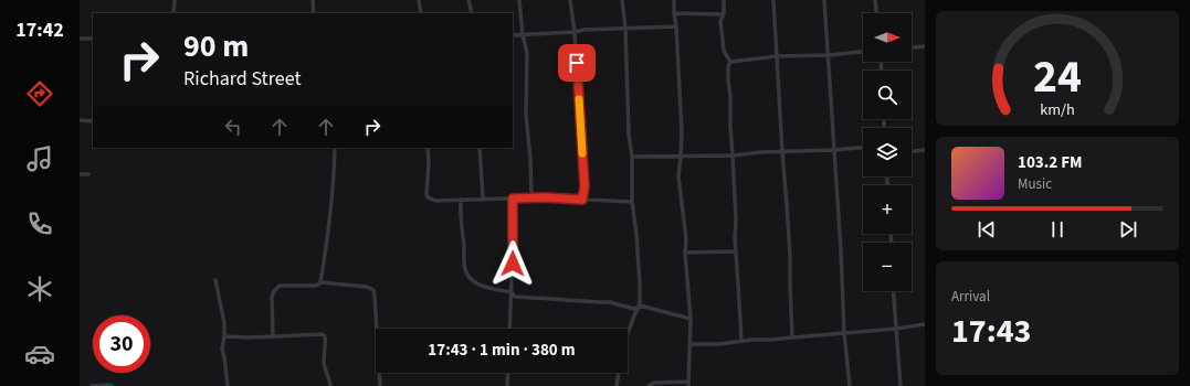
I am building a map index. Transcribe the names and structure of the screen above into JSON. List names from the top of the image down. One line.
{"north":"right","page":{"tabs":"17:42","map_buttons":["+","−"],"turn":["90 m","Richard Street"],"song":["103.2 FM","Music"],"tile":["Arrival","17:43"],"limit":"30","trip":"17:43 · 1 min · 380 m","gauge":["24","km/h"]}}
